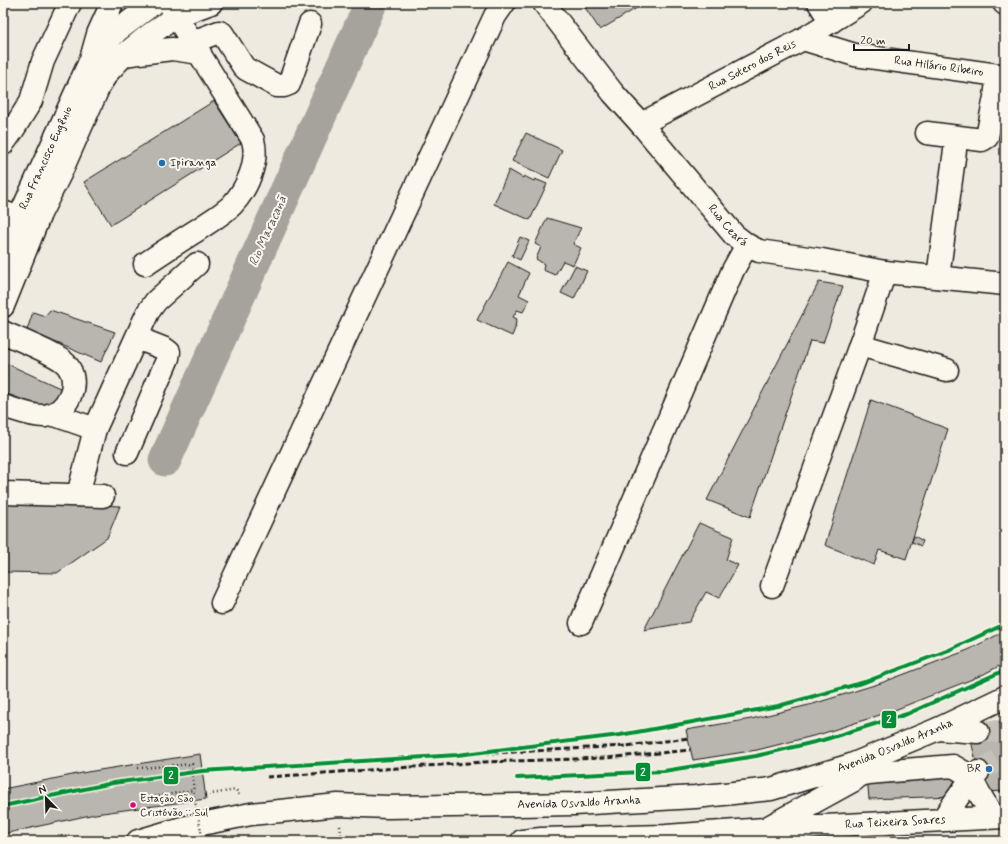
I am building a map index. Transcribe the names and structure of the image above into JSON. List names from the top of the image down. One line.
{"streets":{"main road":["Rua Sotero dos Reis","Rua Hilário Ribeiro","Rua Francisco Eugênio","Rua Ceará","Avenida Osvaldo Aranha","Rua Teixeira Soares"]},"crossings":[["Rua Sotero dos Reis","Rua Hilário Ribeiro"],["Rua Sotero dos Reis","Rua Ceará"]],"water":["Rio Maracanã"],"places":["Ipiranga","BR","Estação São Cristóvão :: Sul"],"lines":["transit line 2"],"scale_bar":"20 m","north":"top left"}
